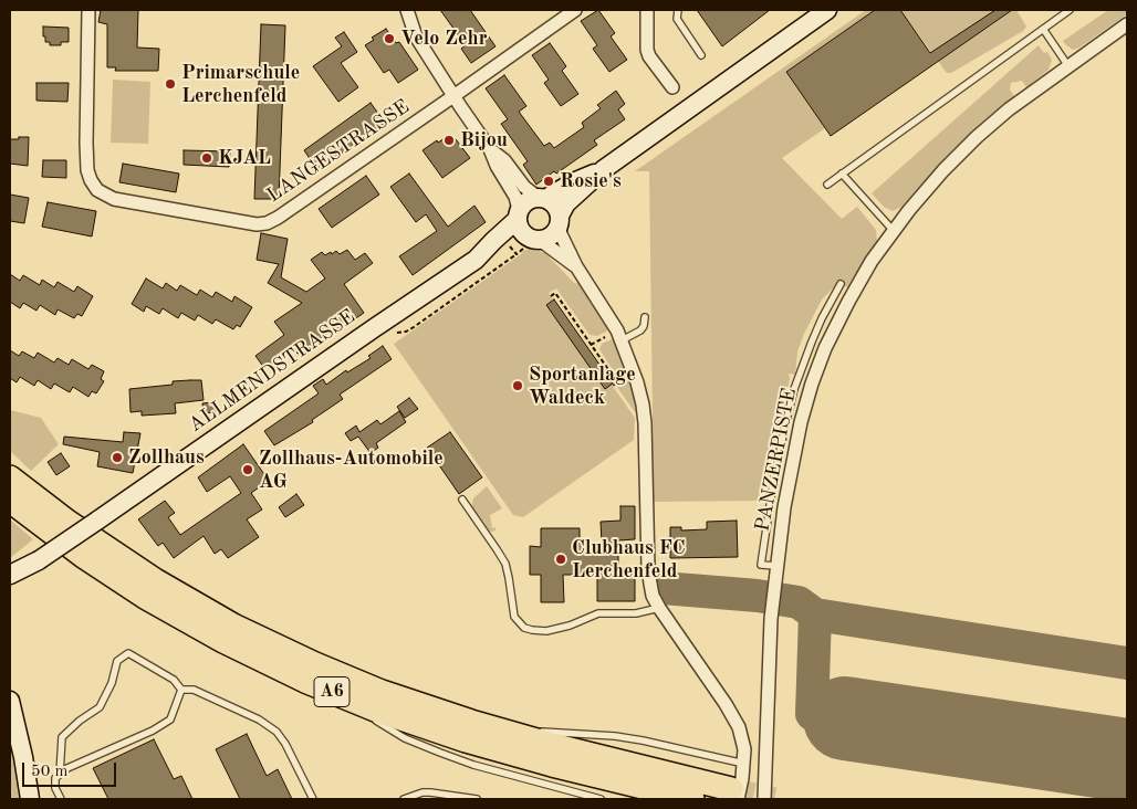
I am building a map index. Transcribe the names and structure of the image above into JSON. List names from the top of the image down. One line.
{"streets":{"highway":["A6"],"main road":["ALLMENDSTRASSE"],"street":["LANGESTRASSE","PANZERPISTE"]},"places":["Velo Zehr","Primarschule Lerchenfeld","Bijou","KJAL","Rosie's","Sportanlage Waldeck","Zollhaus","Zollhaus-Automobile AG","Clubhaus FC Lerchenfeld"],"scale_bar":"50 m"}
